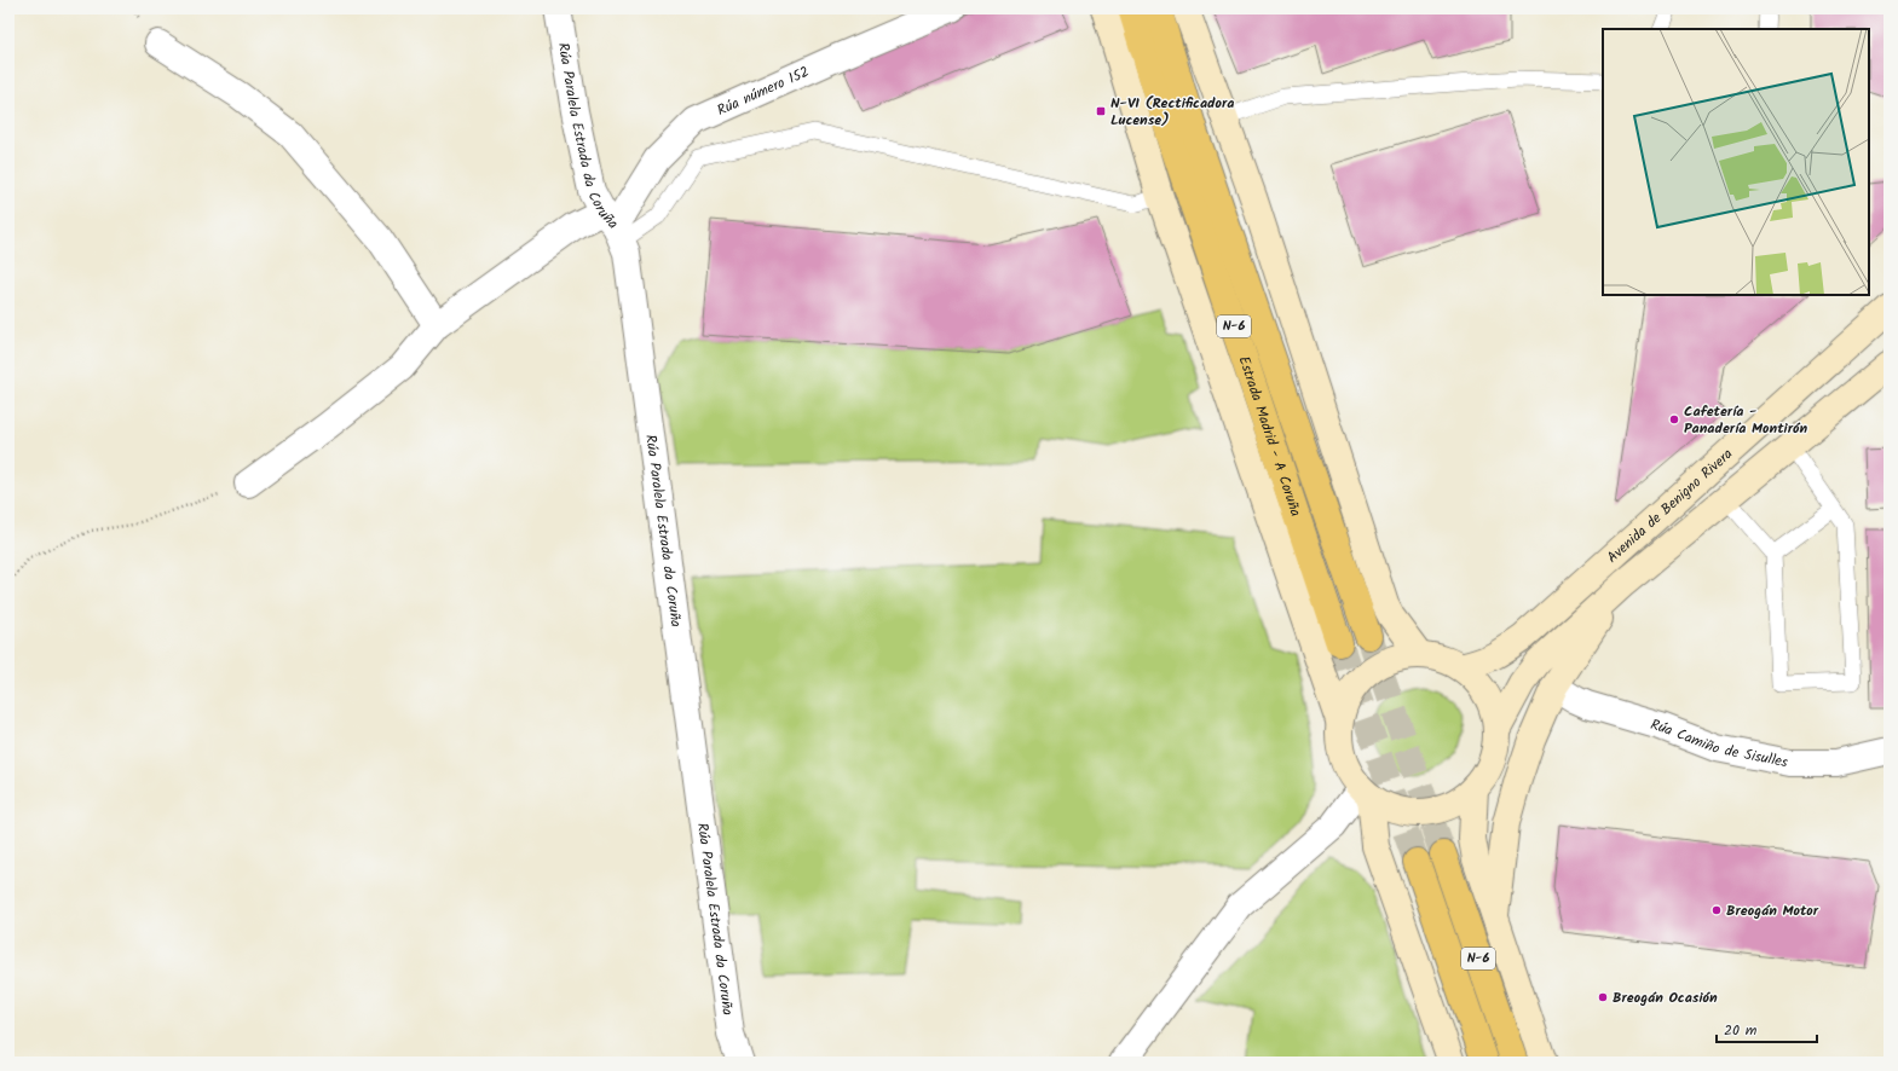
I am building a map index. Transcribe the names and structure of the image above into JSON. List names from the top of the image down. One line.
{"streets":{"highway":["N-6","Estrada Madrid - A Coruña"],"main road":["Avenida de Benigno Rivera"],"street":["Rúa número 152","Rúa Paralela Estrada da Coruña","Rúa Camiño de Sisulles"]},"crossings":[["Rúa número 152","Rúa Paralela Estrada da Coruña"]],"places":{"transit":["N-VI (Rectificadora Lucense)"],"other":["Cafetería - Panadería Montirón","Breogán Motor","Breogán Ocasión"]},"scale_bar":"20 m"}
